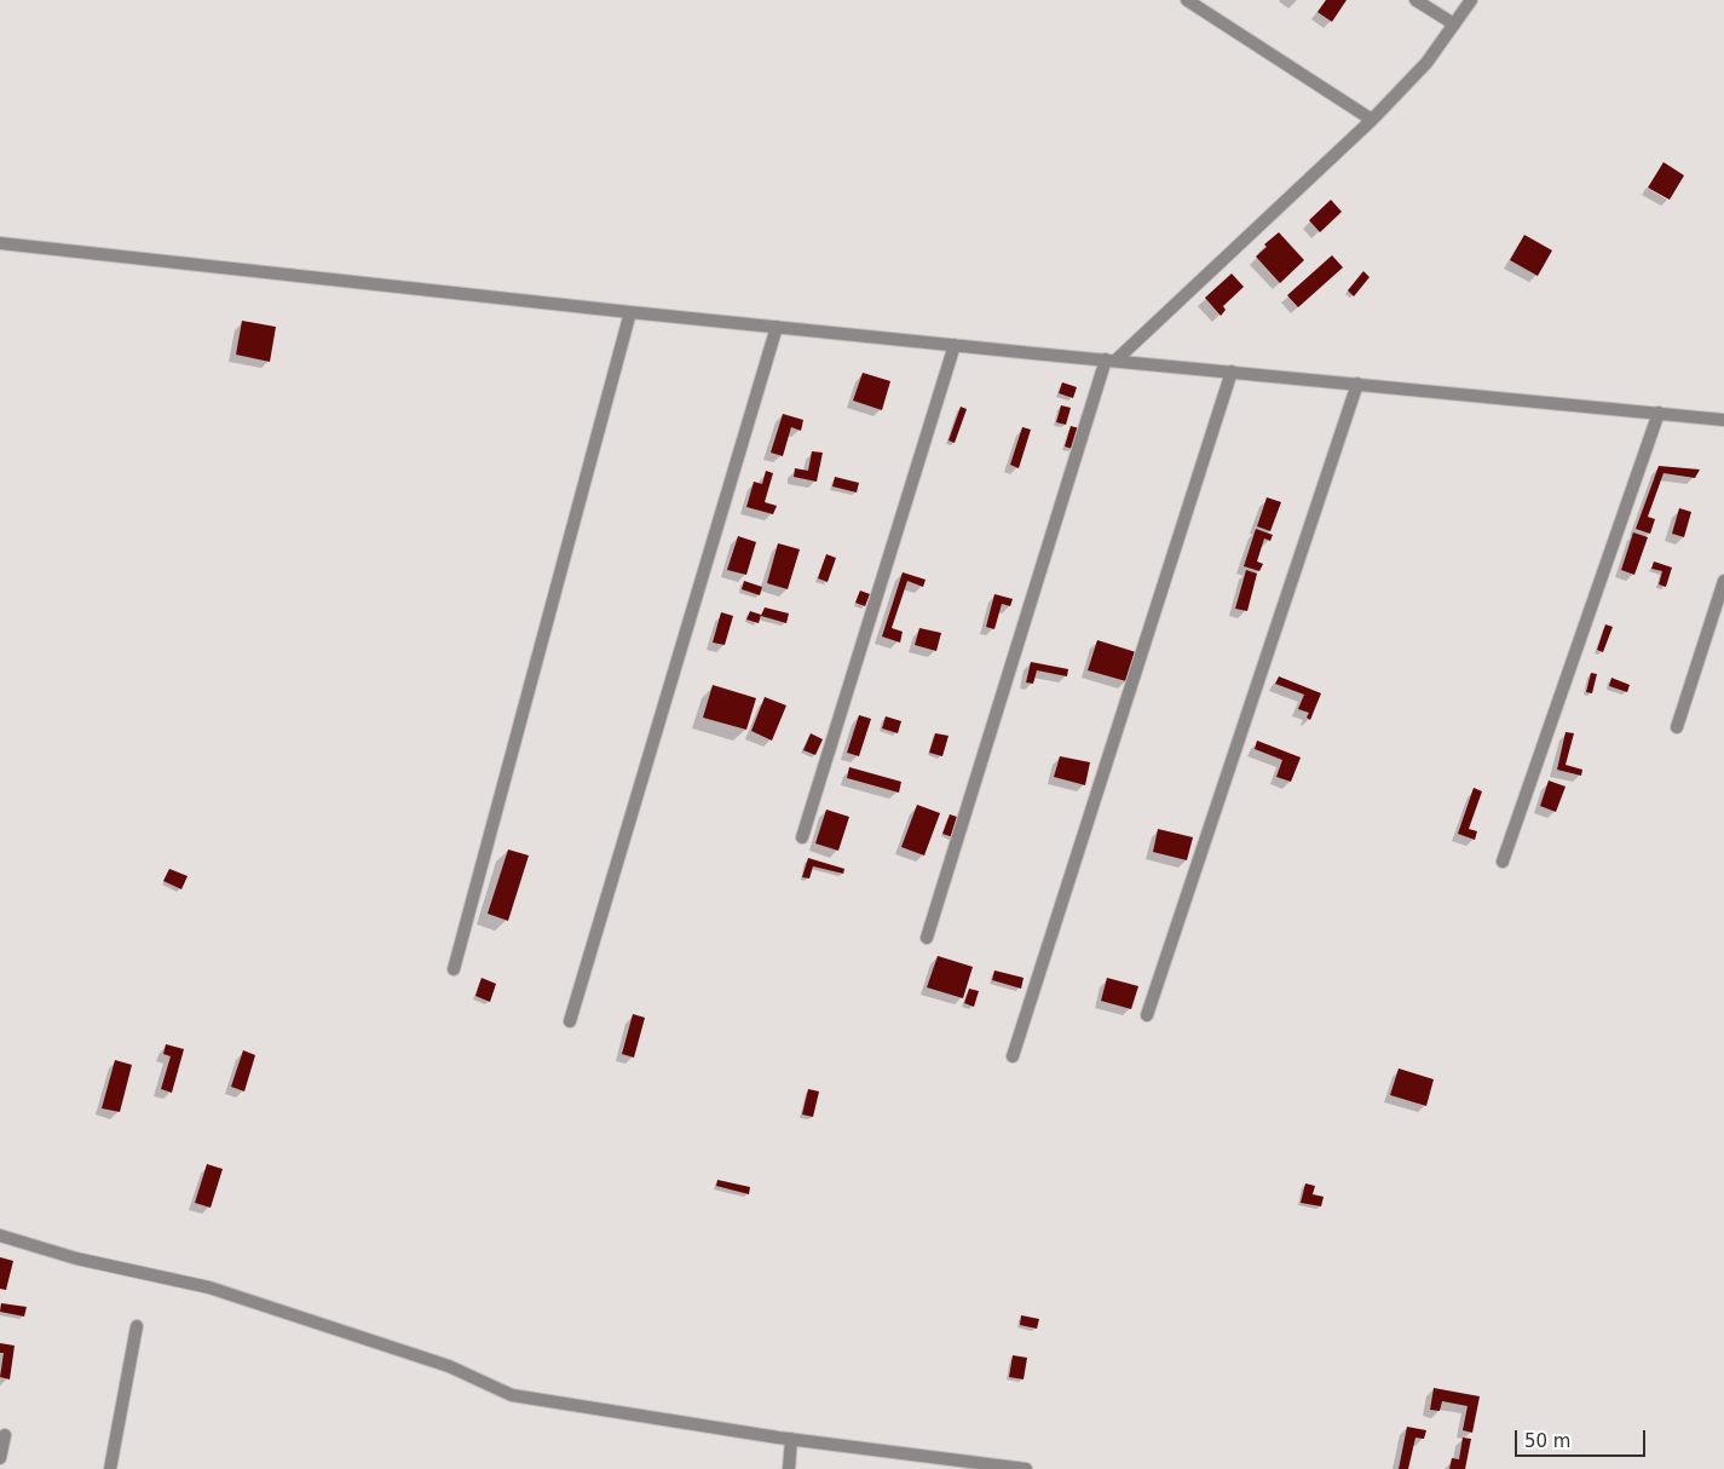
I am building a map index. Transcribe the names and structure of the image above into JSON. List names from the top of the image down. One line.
{"scale_bar":"50 m"}
